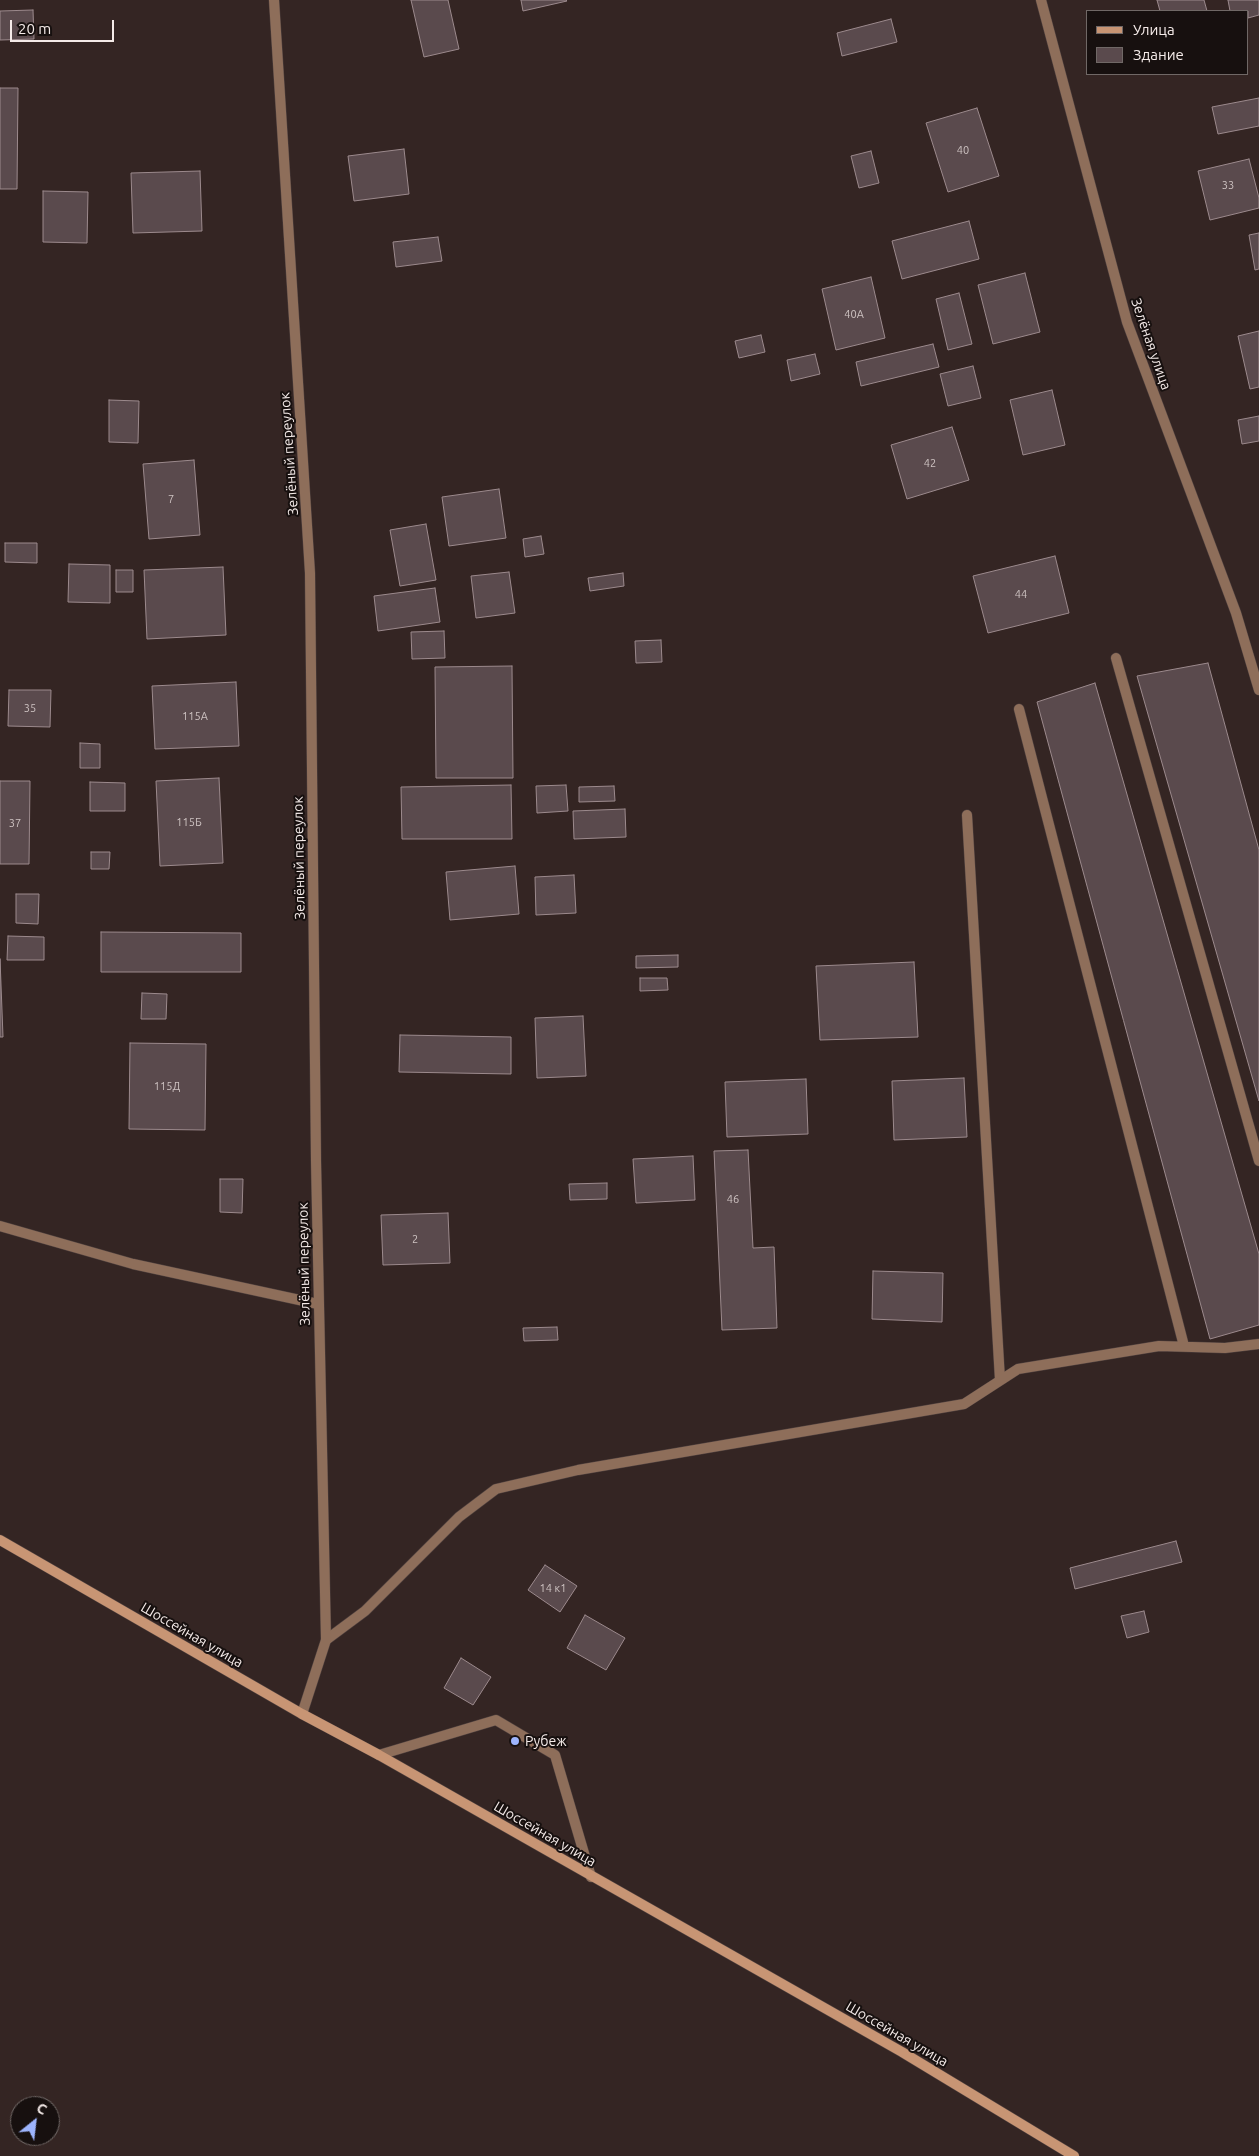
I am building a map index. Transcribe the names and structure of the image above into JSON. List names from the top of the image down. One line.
{"streets":{"main road":["Шоссейная улица"],"street":["Зелёная улица","Зелёный переулок"]},"crossings":[["Зелёный переулок","Шоссейная улица"]],"places":["Рубеж"],"house_numbers":["40","33","40А","42","7","44","35","115А","115Б","37","115Д","46","2","14 к1"],"legend":["Улица","Здание"],"scale_bar":"20 m","north":"top right"}
